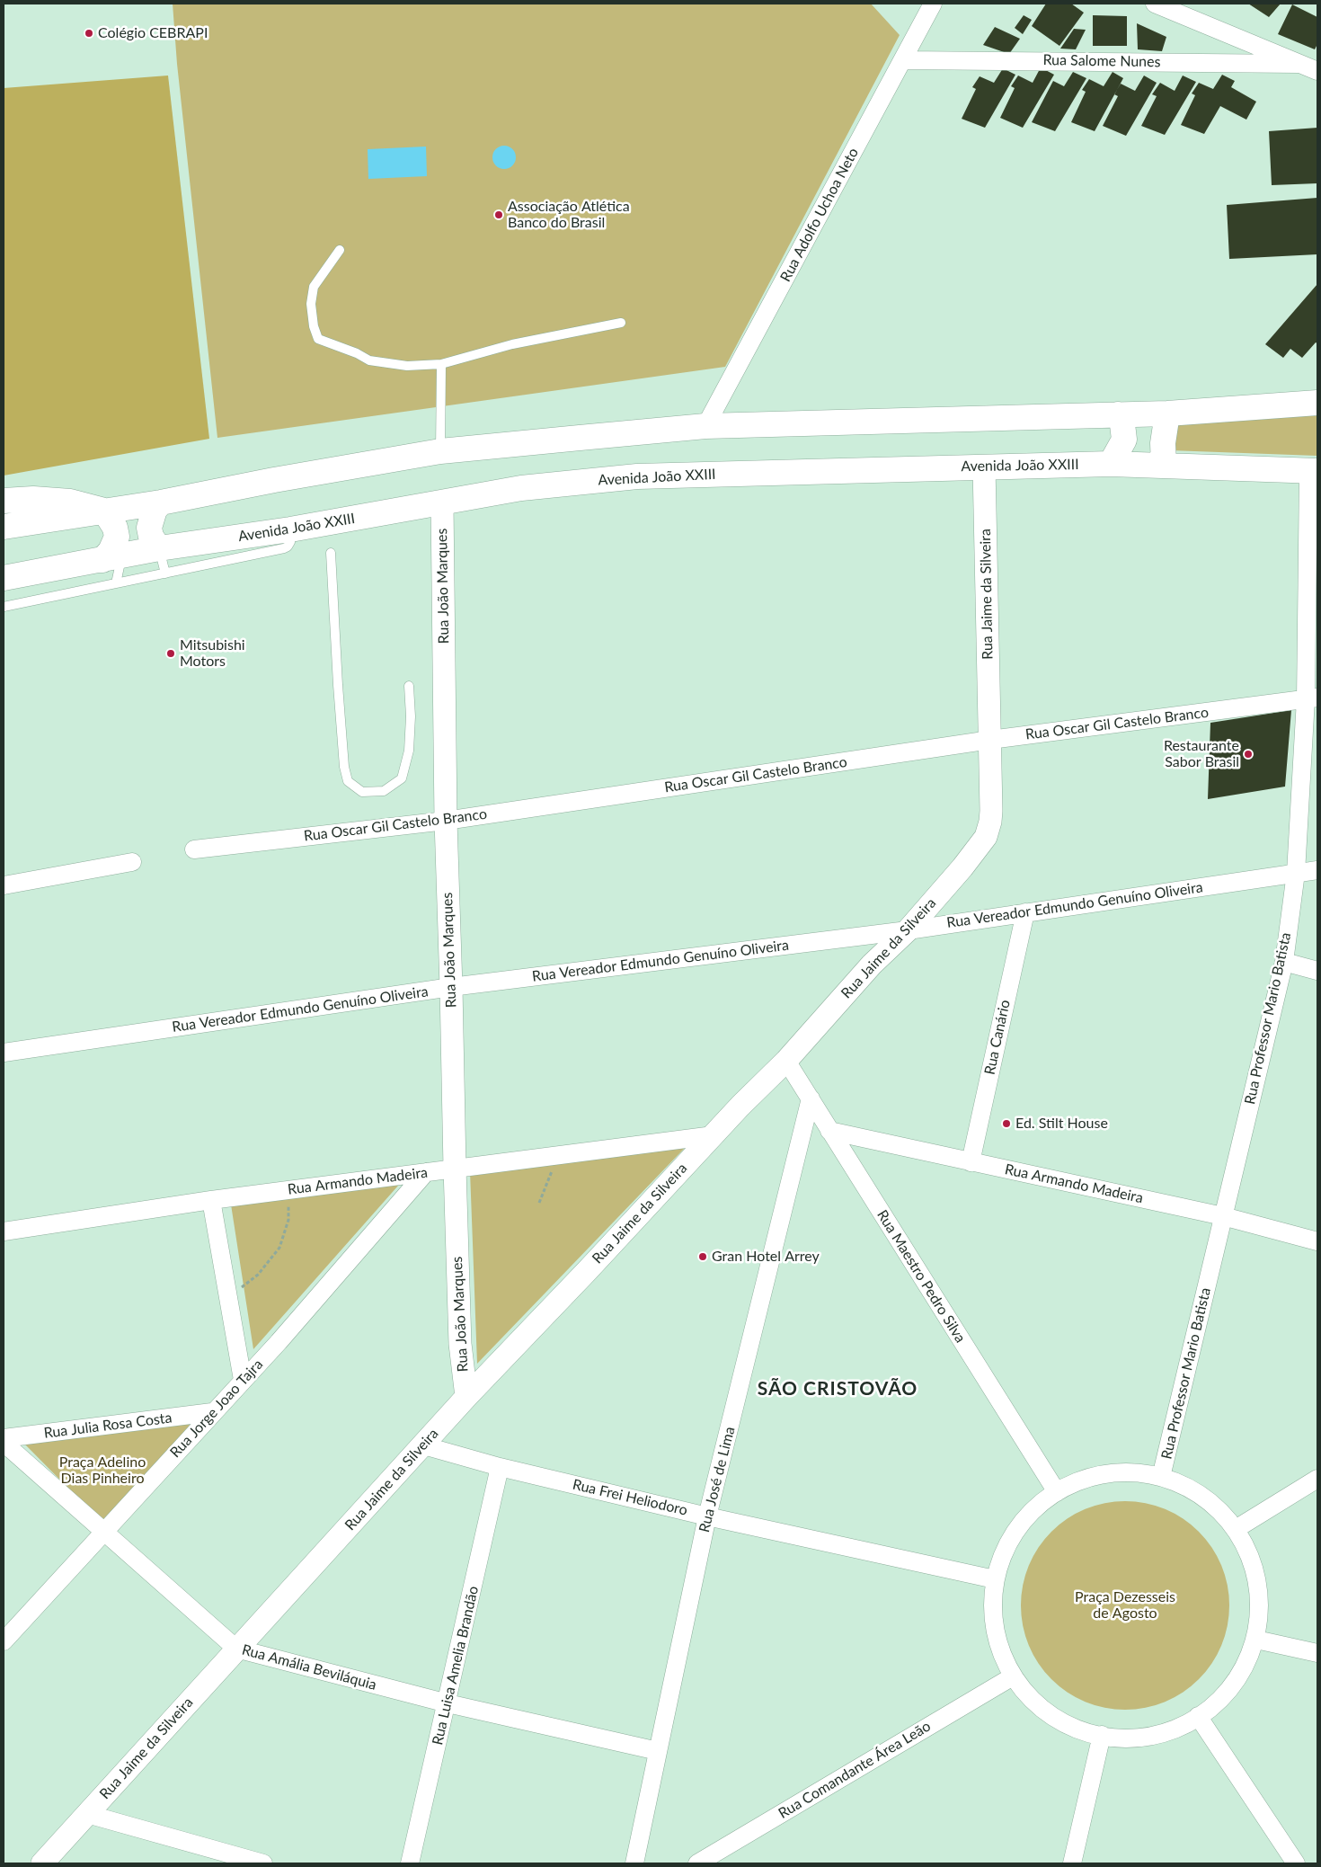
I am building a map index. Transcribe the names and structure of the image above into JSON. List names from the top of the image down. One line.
{"streets":{"main road":["Avenida João XXIII"],"street":["Rua Salome Nunes","Rua Adolfo Uchoa Neto","Rua João Marques","Rua Jaime da Silveira","Rua Oscar Gil Castelo Branco","Rua Vereador Edmundo Genuíno Oliveira","Rua Professor Mario Batista","Rua Canário","Rua Armando Madeira","Rua Maestro Pedro Silva","Rua Jorge Joao Tajra","Rua Julia Rosa Costa","Rua José de Lima","Rua Frei Heliodoro","Rua Luisa Amelia Brandão","Rua Amália Beviláquia","Rua Comandante Área Leão"]},"crossings":[["Rua Salome Nunes","Rua Adolfo Uchoa Neto"],["Avenida João XXIII","Rua João Marques"],["Avenida João XXIII","Rua Jaime da Silveira"],["Avenida João XXIII","Rua Professor Mario Batista"],["Rua João Marques","Rua Jaime da Silveira"],["Rua João Marques","Rua Oscar Gil Castelo Branco"],["Rua João Marques","Rua Vereador Edmundo Genuíno Oliveira"],["Rua João Marques","Rua Armando Madeira"],["Rua Jaime da Silveira","Rua Oscar Gil Castelo Branco"],["Rua Jaime da Silveira","Rua Vereador Edmundo Genuíno Oliveira"],["Rua Jaime da Silveira","Rua Armando Madeira"],["Rua Jaime da Silveira","Rua Maestro Pedro Silva"],["Rua Jaime da Silveira","Rua Frei Heliodoro"],["Rua Jaime da Silveira","Rua Amália Beviláquia"],["Rua Oscar Gil Castelo Branco","Rua Professor Mario Batista"],["Rua Vereador Edmundo Genuíno Oliveira","Rua Professor Mario Batista"],["Rua Vereador Edmundo Genuíno Oliveira","Rua Canário"],["Rua Professor Mario Batista","Rua Armando Madeira"],["Rua Canário","Rua Armando Madeira"],["Rua Armando Madeira","Rua Maestro Pedro Silva"],["Rua Armando Madeira","Rua Jorge Joao Tajra"],["Rua Maestro Pedro Silva","Rua José de Lima"],["Rua Jorge Joao Tajra","Rua Julia Rosa Costa"],["Rua Jorge Joao Tajra","Rua Amália Beviláquia"],["Rua José de Lima","Rua Frei Heliodoro"],["Rua José de Lima","Rua Amália Beviláquia"],["Rua Frei Heliodoro","Rua Luisa Amelia Brandão"],["Rua Luisa Amelia Brandão","Rua Amália Beviláquia"]],"districts":["SÃO CRISTOVÃO"],"parks":["Praça Adelino Dias Pinheiro","Praça Dezesseis de Agosto"],"places":["Colégio CEBRAPI","Associação Atlética Banco do Brasil","Mitsubishi Motors","Restaurante Sabor Brasil","Ed. Stilt House","Gran Hotel Arrey"]}
